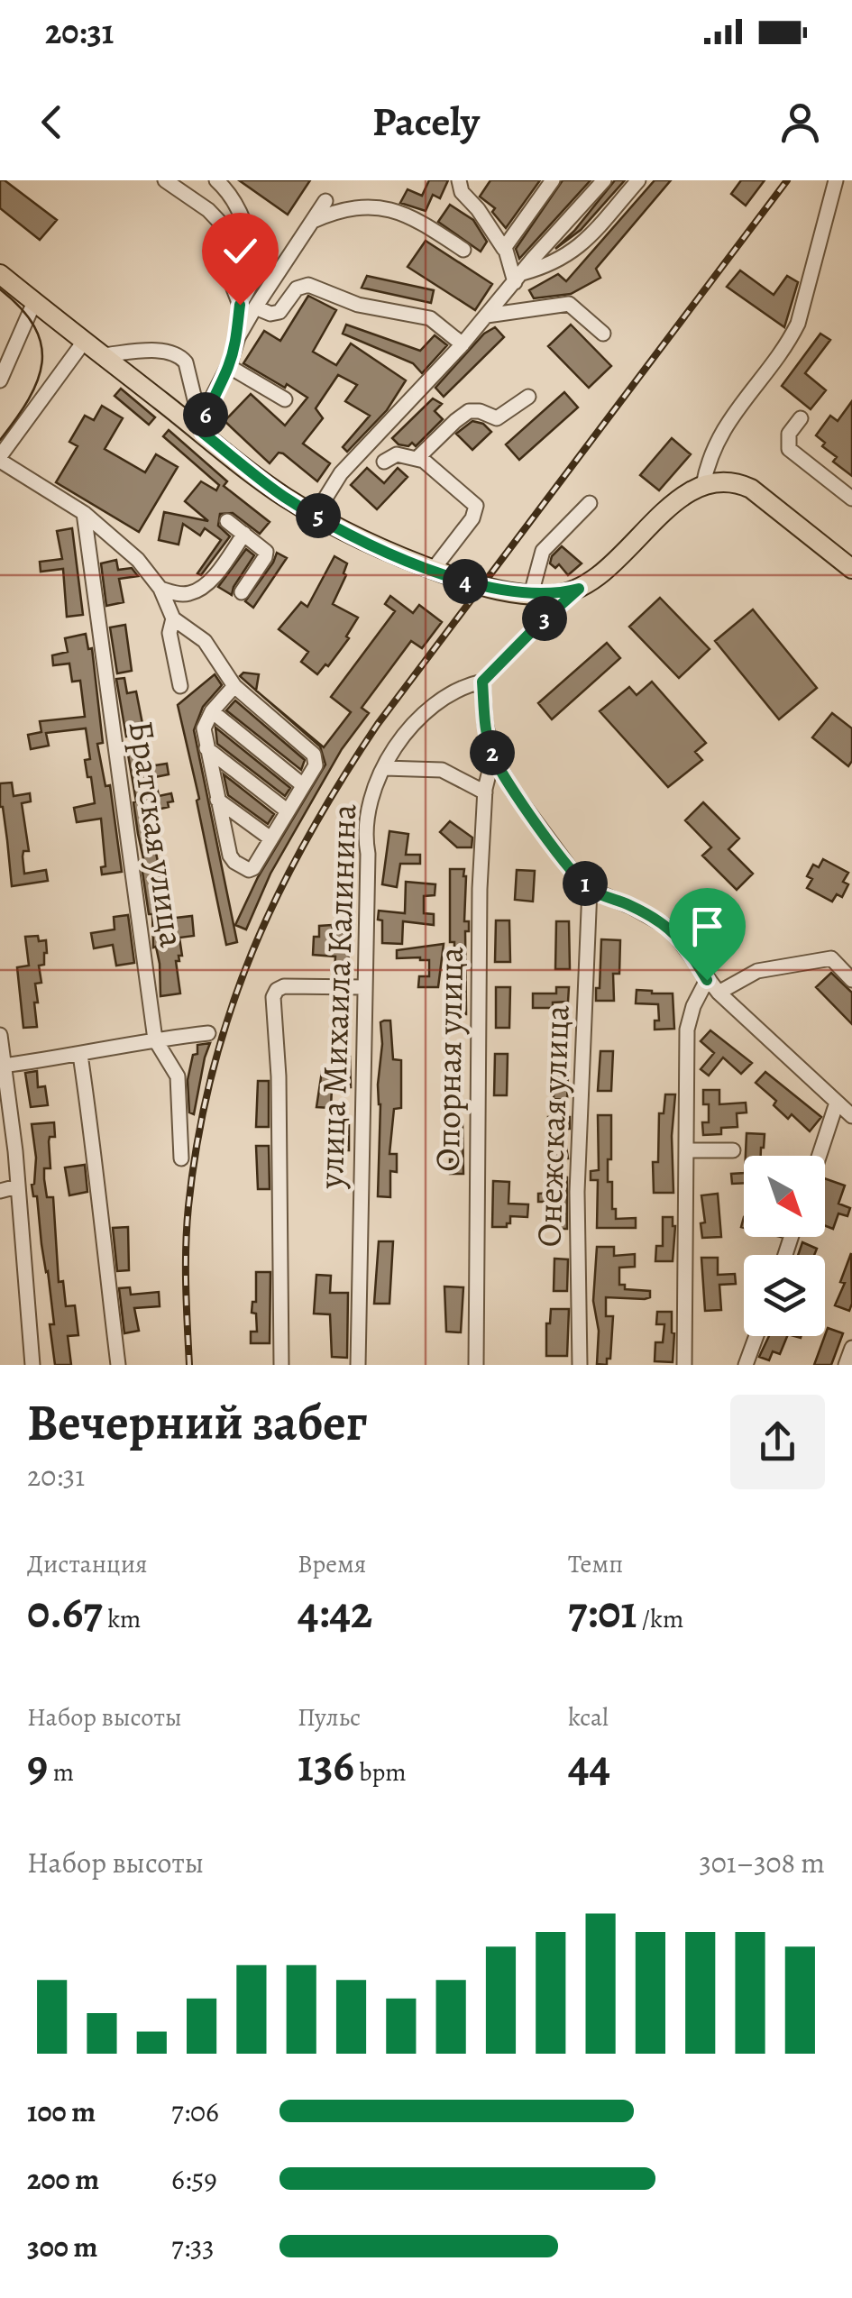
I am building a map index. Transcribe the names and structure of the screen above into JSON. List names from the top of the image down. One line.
{"streets":{"street":["Братская улица","улица Михаила Калинина","Опорная улица","Онежская улица"]},"north":"bottom right","page":{"status":"20:31","header":"Pacely","pins":["6","5","4","3","2","1"],"heading":["Вечерний забег","20:31"],"stats":[["Дистанция","0.67 km"],["Время","4:42"],["Темп","7:01 /km"],["Набор высоты","9 m"],["Пульс","136 bpm"],["kcal","44"]],"chart":["Набор высоты","301–308 m"],"list":[{"name":"100 m","note":"7:06"},{"name":"200 m","note":"6:59"},{"name":"300 m","note":"7:33"}]}}
